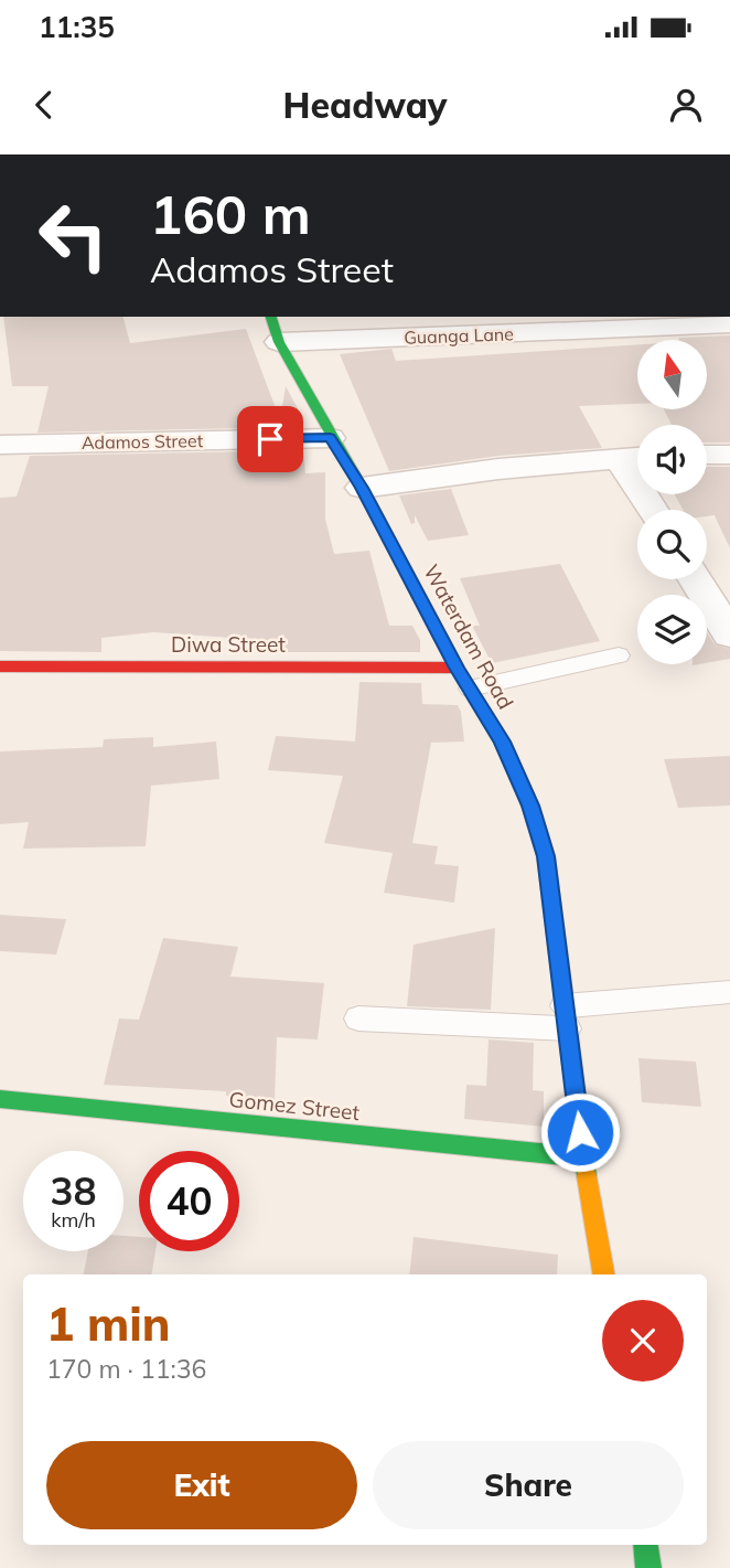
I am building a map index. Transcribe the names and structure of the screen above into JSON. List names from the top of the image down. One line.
{"streets":{"street":["Guanga Lane","Adamos Street","Waterdam Road","Diwa Street","Gomez Street"]},"crossings":[["Guanga Lane","Waterdam Road"],["Adamos Street","Waterdam Road"],["Waterdam Road","Diwa Street"],["Waterdam Road","Gomez Street"]],"north":"top","page":{"status":"11:35","header":"Headway","turn":["160 m","Adamos Street"],"speed":"38 km/h","limit":"40","heading":["1 min","170 m · 11:36"],"buttons":["Exit","Share"]}}
